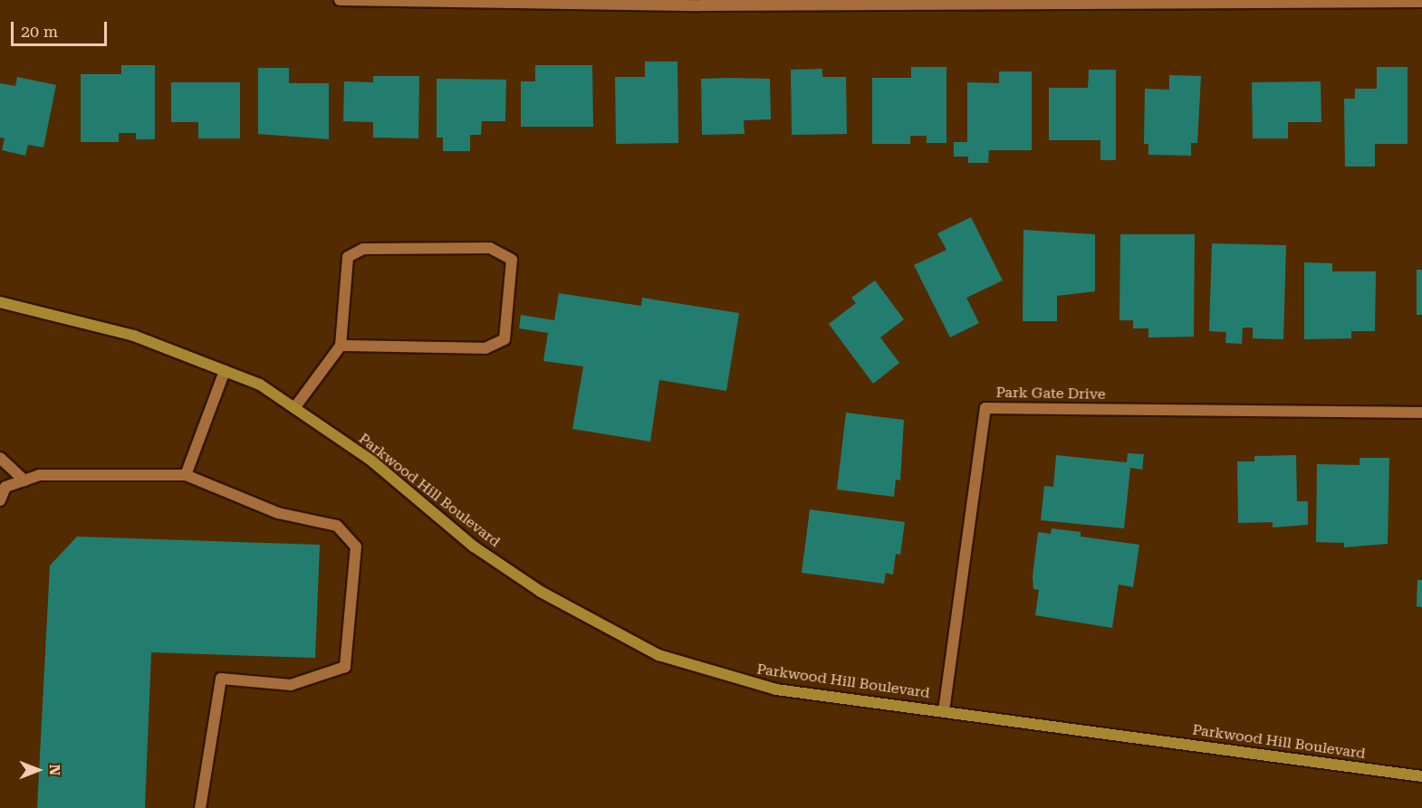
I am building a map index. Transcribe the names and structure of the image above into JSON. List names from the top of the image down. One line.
{"streets":{"street":["Park Gate Drive","Parkwood Hill Boulevard"]},"crossings":[["Park Gate Drive","Parkwood Hill Boulevard"]],"scale_bar":"20 m","north":"right"}
